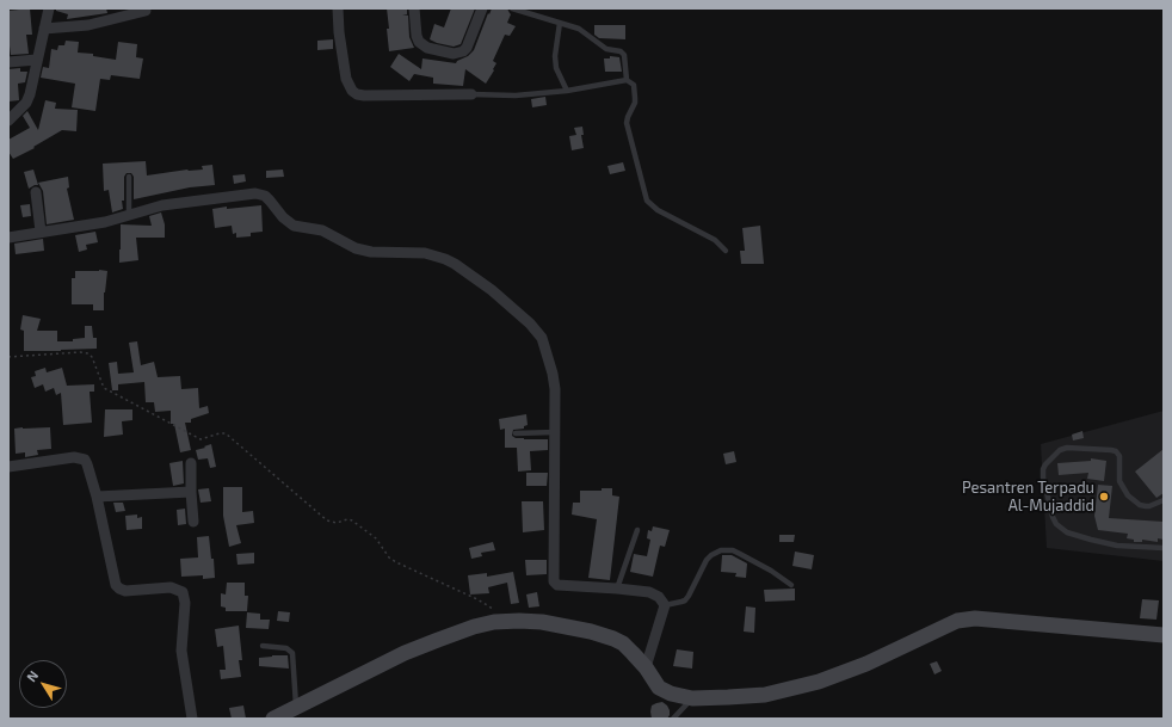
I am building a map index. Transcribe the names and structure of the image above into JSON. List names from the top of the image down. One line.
{"places":["Pesantren Terpadu Al-Mujaddid"],"north":"top left"}
